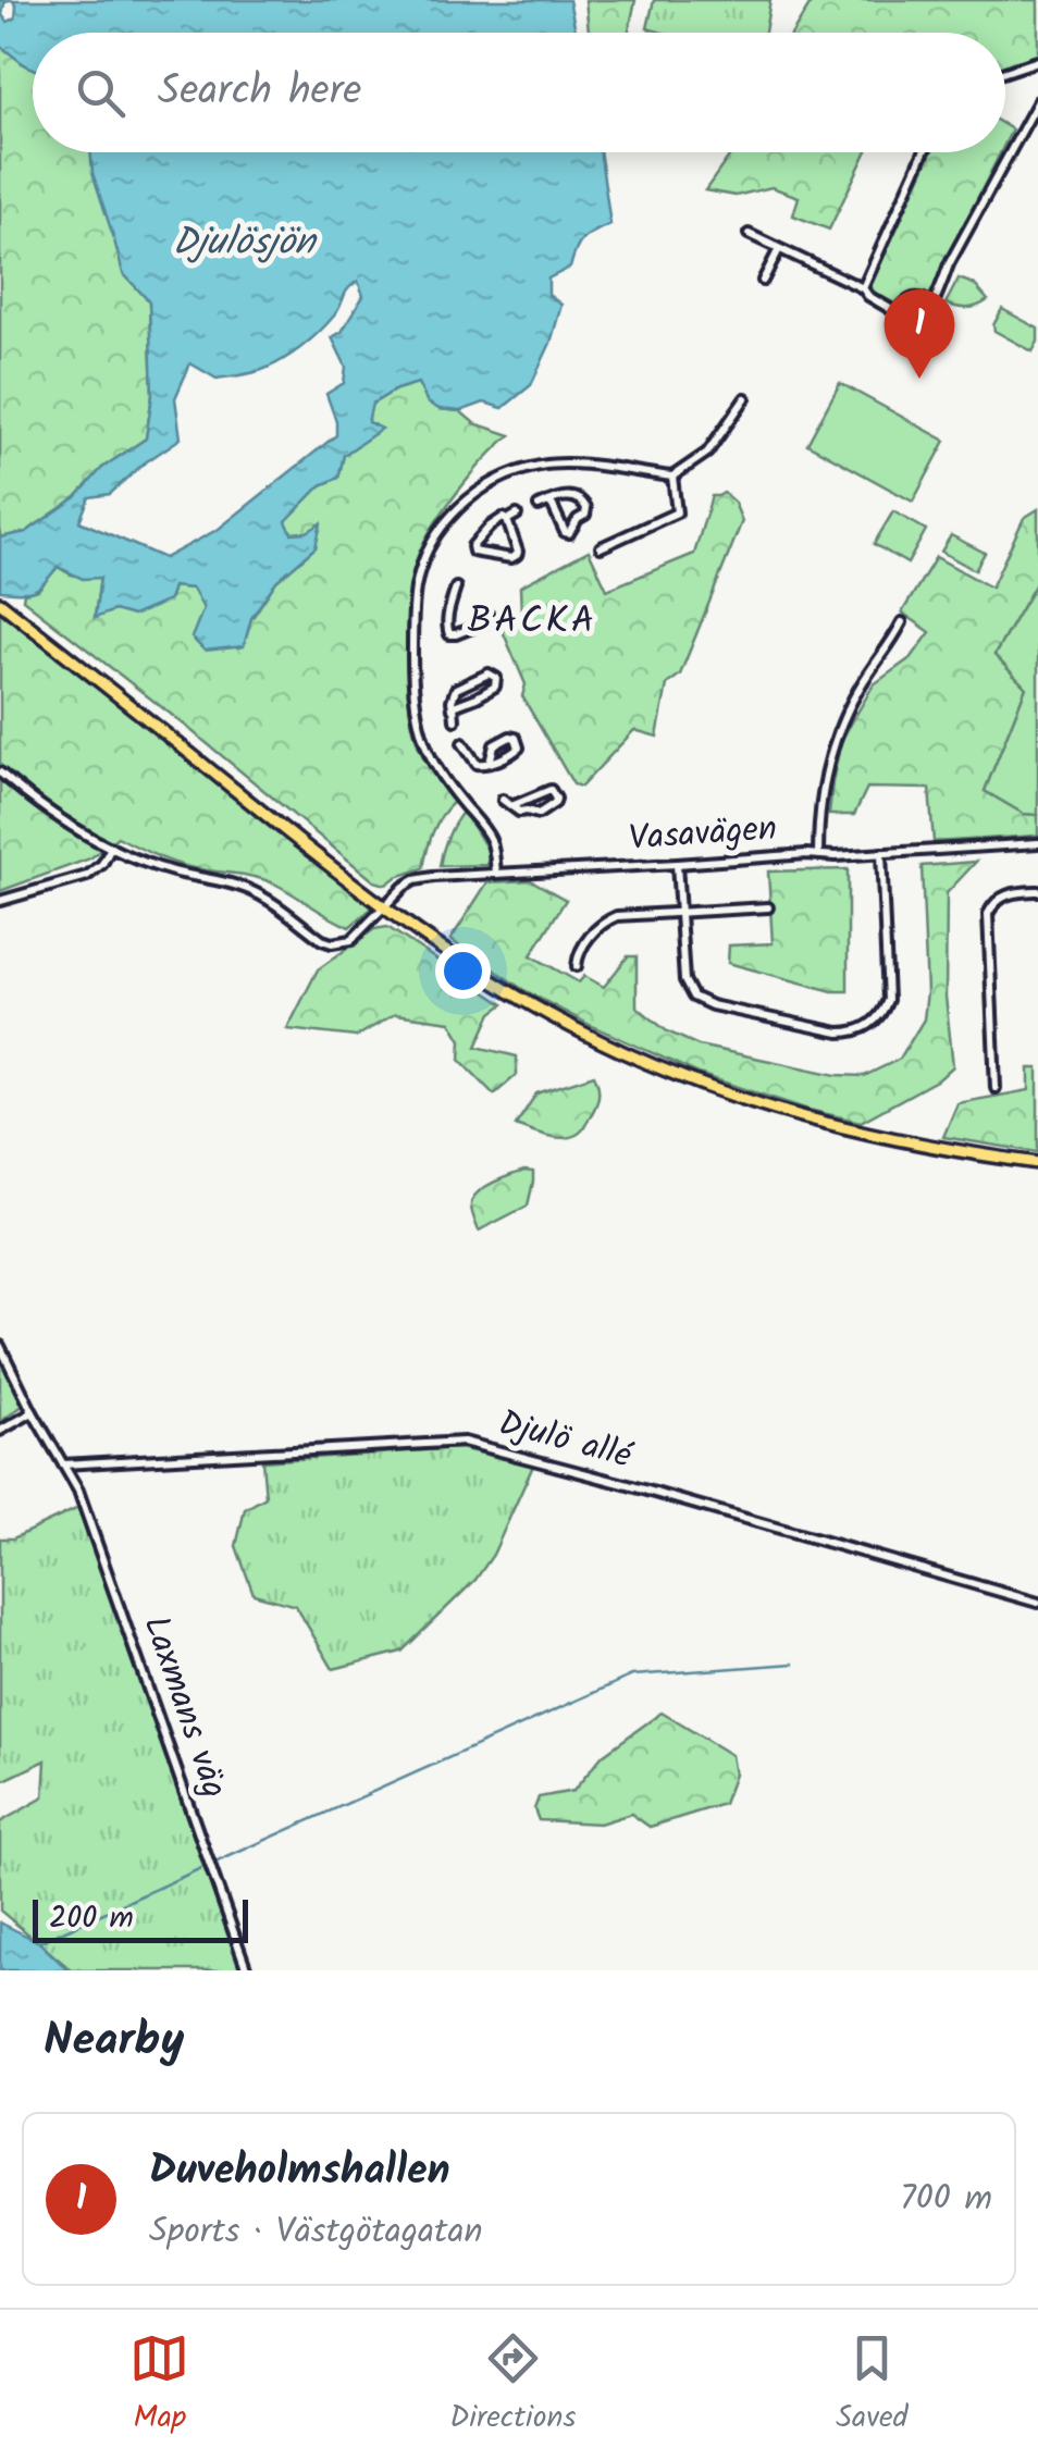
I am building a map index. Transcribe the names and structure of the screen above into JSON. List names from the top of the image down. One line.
{"streets":{"street":["Vasavägen","Djulö allé","Laxmans väg"]},"crossings":[["Djulö allé","Laxmans väg"]],"districts":["BACKA"],"water":["Djulösjön"],"scale_bar":"200 m","page":{"search":"Search here","pins":"1","scale":"200 m","heading":"Nearby","list":[{"mark":"1","name":"Duveholmshallen","note":"Sports · Västgötagatan","value":"700 m"}],"nav":["Map","Directions","Saved"]}}
